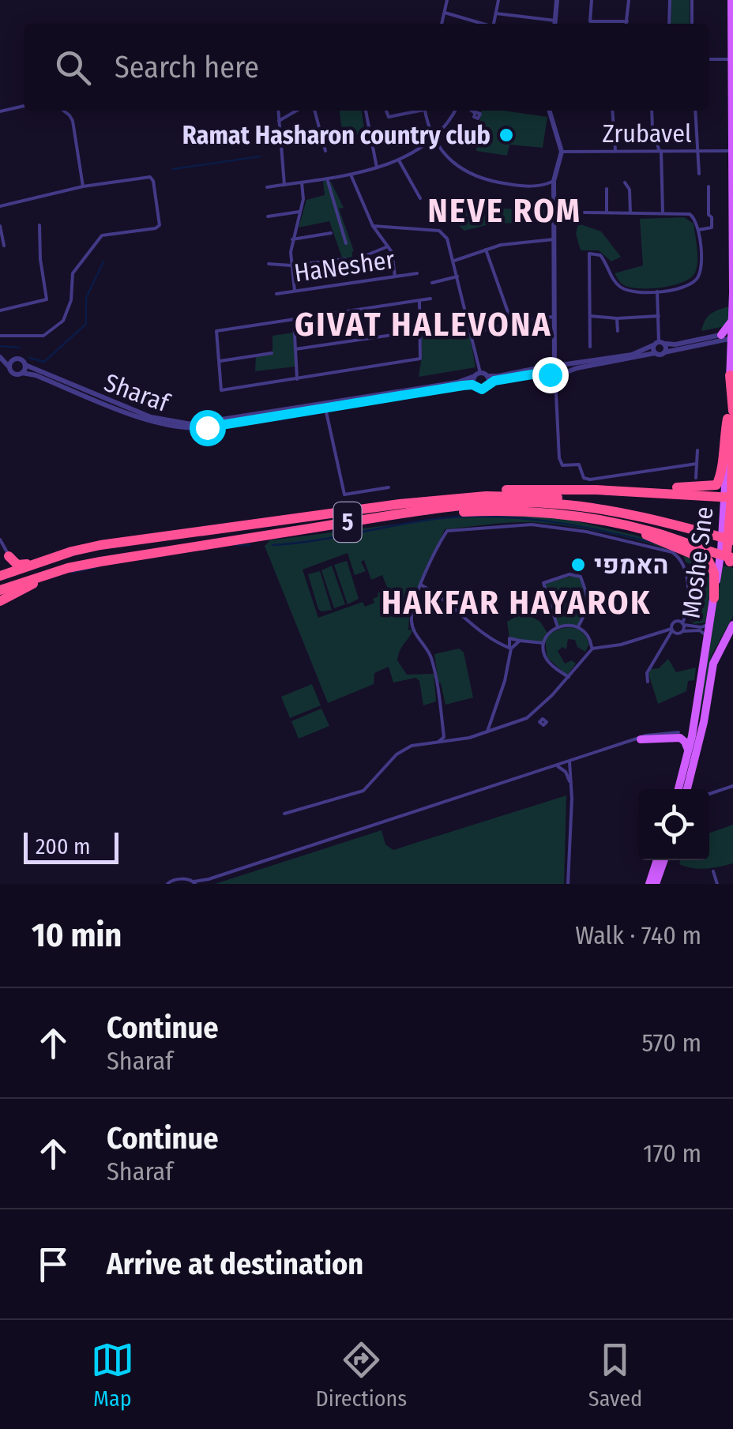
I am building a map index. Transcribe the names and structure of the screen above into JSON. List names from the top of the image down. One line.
{"streets":{"highway":["5"],"main road":["Moshe Sne"],"street":["Zrubavel","HaNesher","Sharaf"]},"districts":["NEVE ROM","GIVAT HALEVONA","HAKFAR HAYAROK"],"places":["Ramat Hasharon country club","האמפי"],"scale_bar":"200 m","page":{"search":"Search here","scale":"200 m","heading":["10 min","Walk · 740 m"],"list":[["Continue","Sharaf","570 m"],["Continue","Sharaf","170 m"],"Arrive at destination"],"nav":["Map","Directions","Saved"]}}
